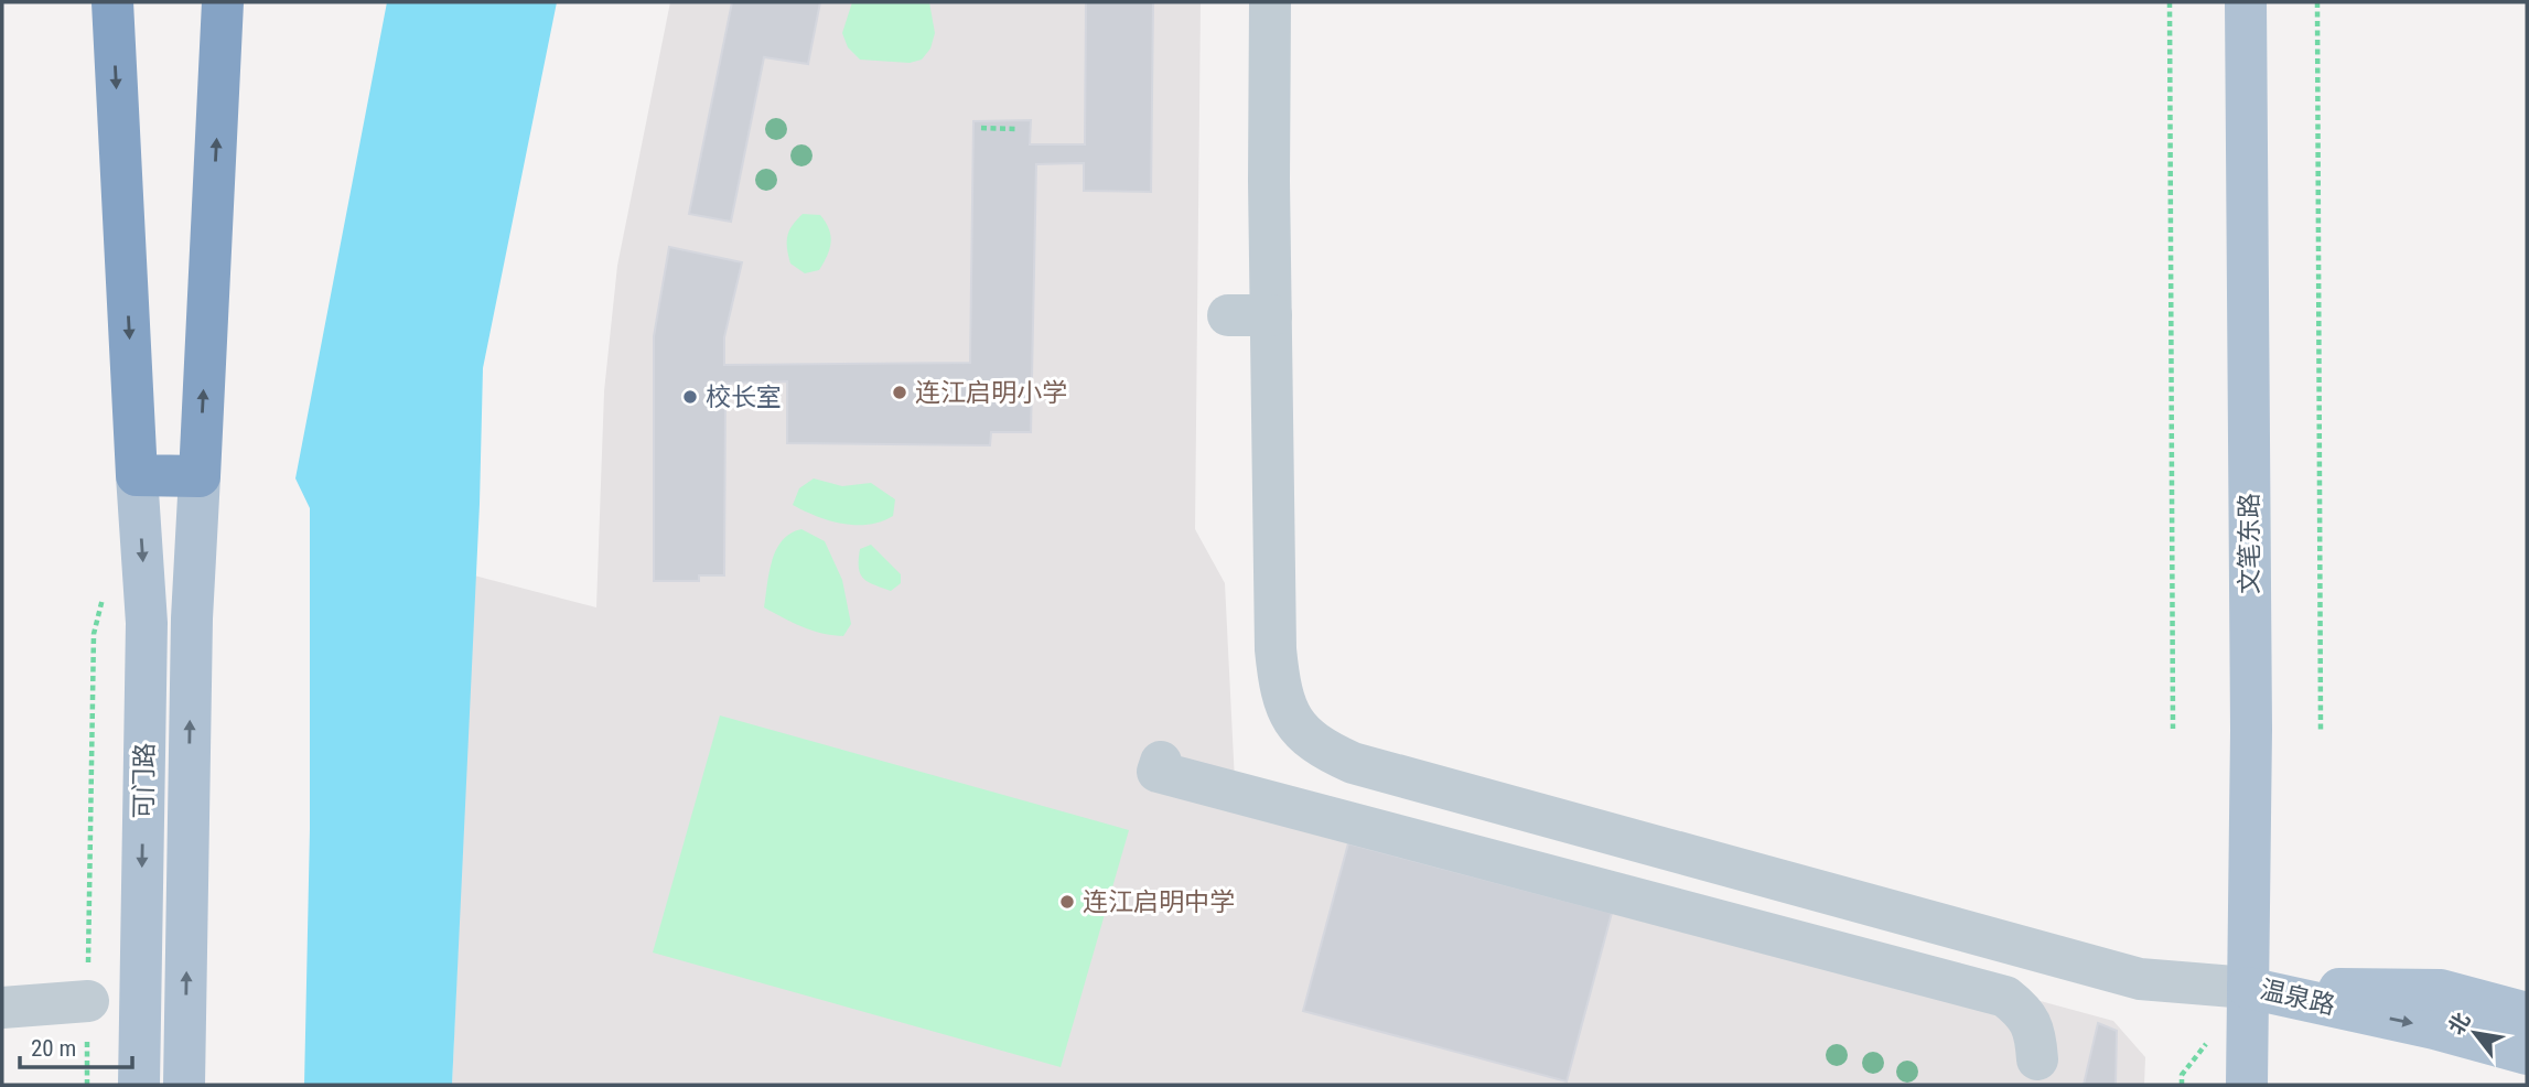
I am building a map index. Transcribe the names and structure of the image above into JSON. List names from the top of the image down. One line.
{"streets":{"main road":["文笔东路","可门路","温泉路"]},"crossings":[["文笔东路","温泉路"]],"places":["连江启明小学","校长室","连江启明中学"],"scale_bar":"20 m","north":"top left"}
